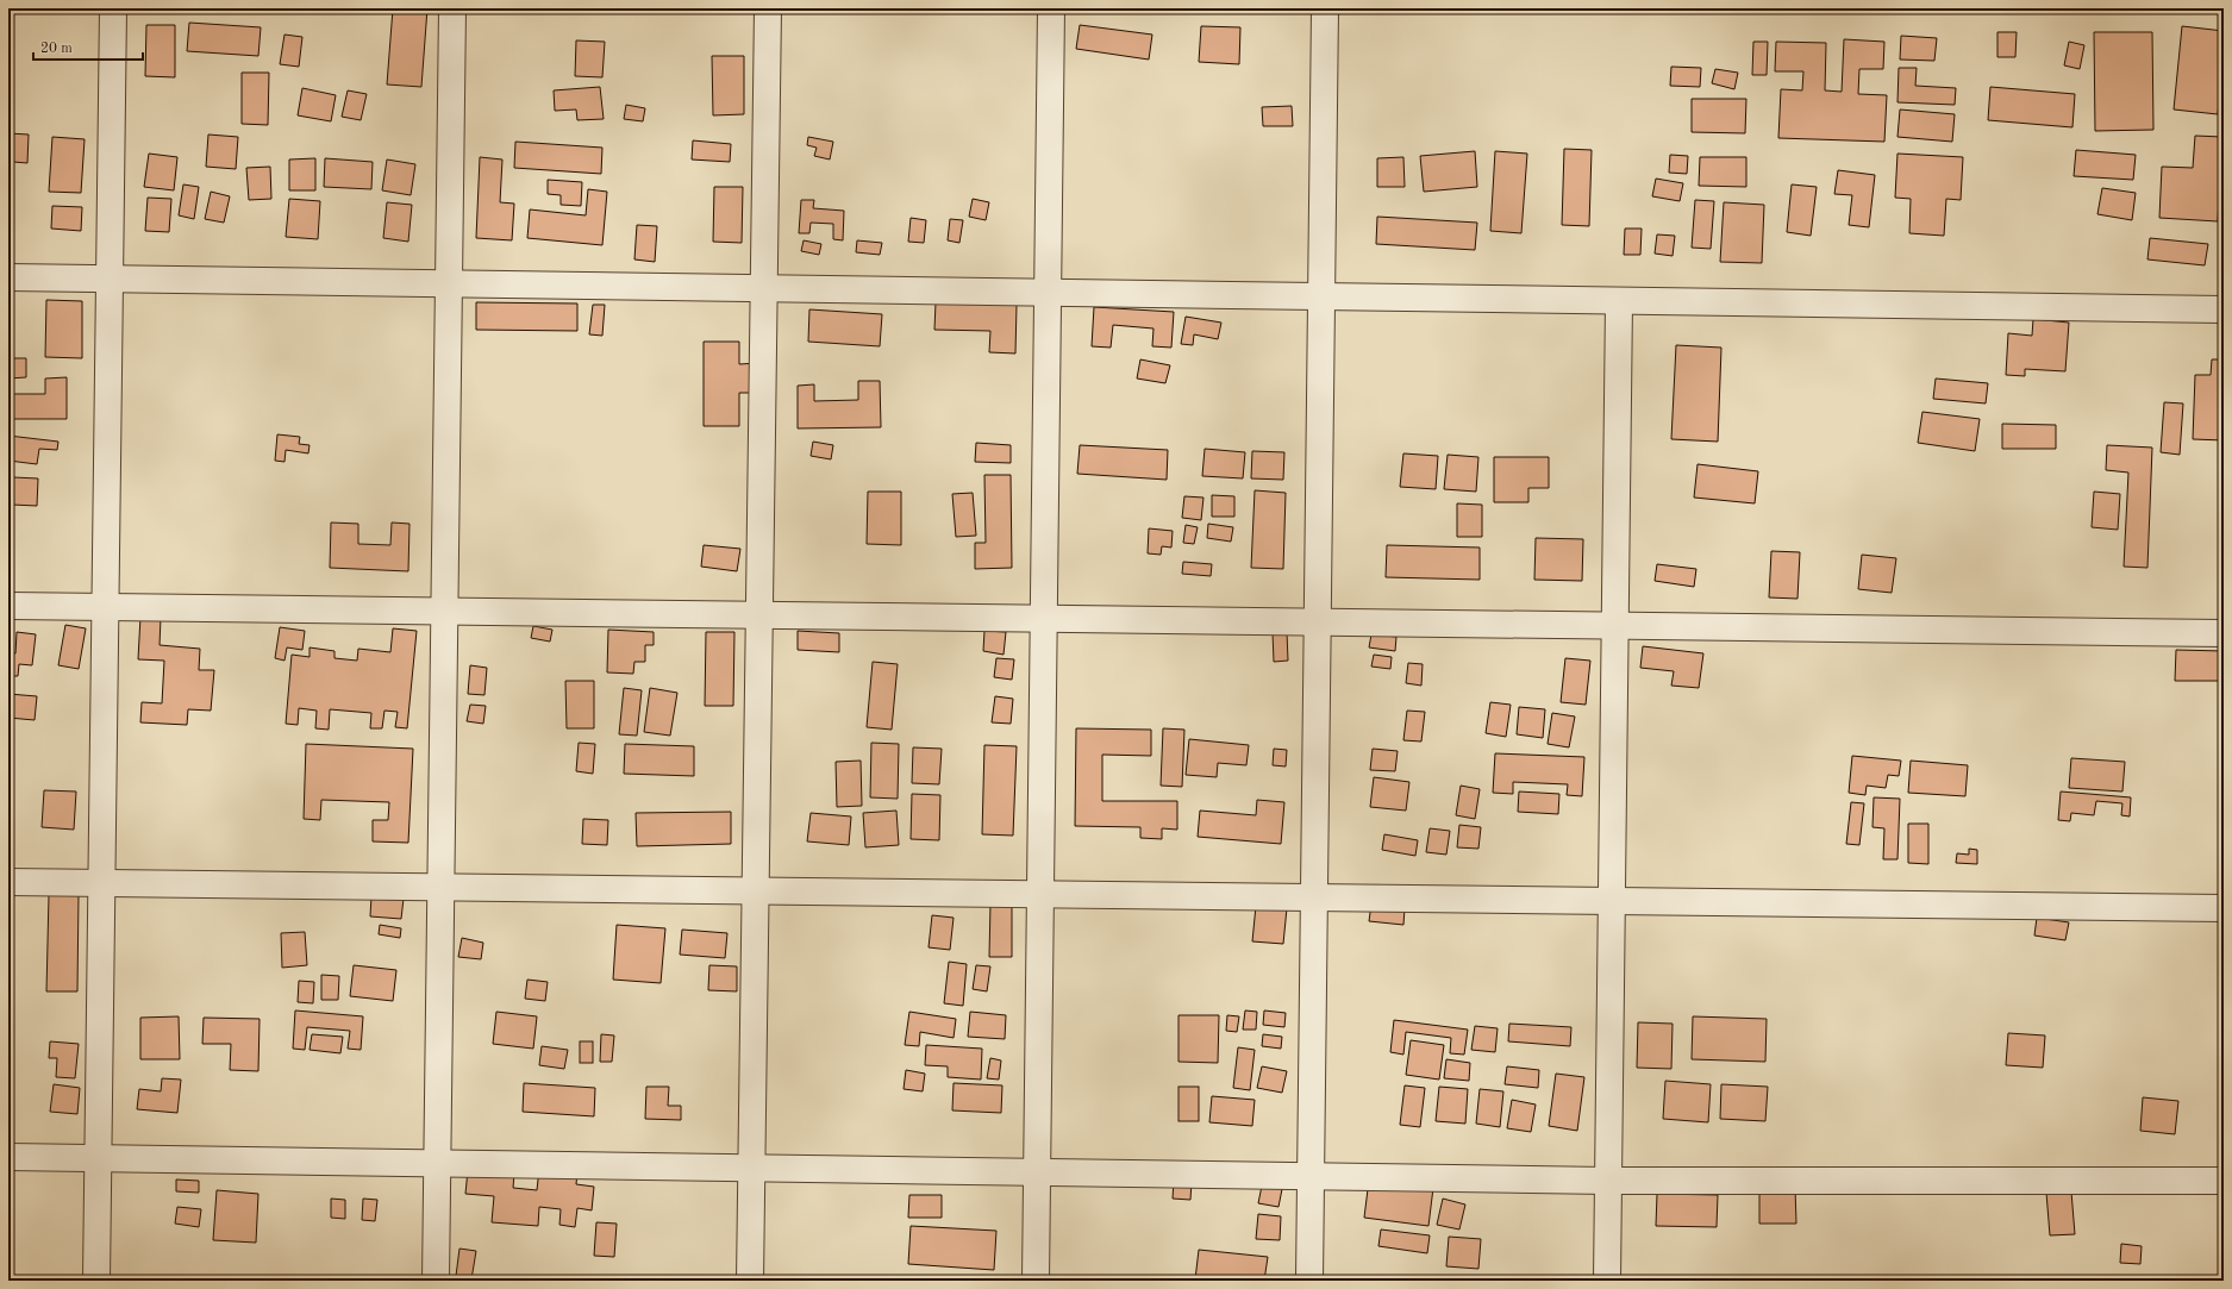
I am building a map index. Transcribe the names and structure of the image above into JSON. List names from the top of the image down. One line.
{"scale_bar":"20 m"}
